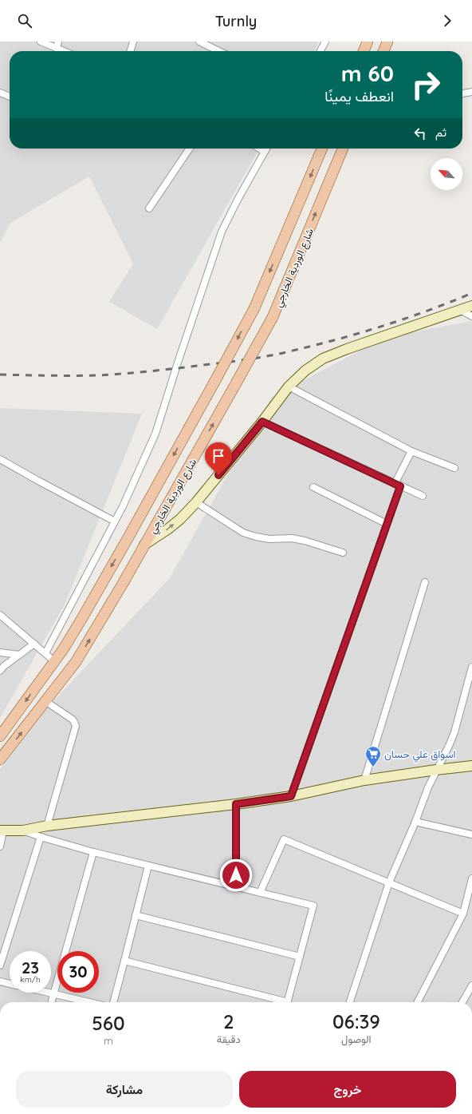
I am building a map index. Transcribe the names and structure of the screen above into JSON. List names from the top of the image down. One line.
{"streets":{"main road":["شارع الوردية الخارجي"]},"places":{"supermarket":["اسواق علي حسان"]},"north":"top left","page":{"header":"Turnly","turn":["60 m","انعطف يمينًا"],"then":"ثم","speed":"23 km/h","limit":"30","eta":["06:39","الوصول","2","دقيقة","560","m"],"buttons":["خروج","مشاركة"]}}
